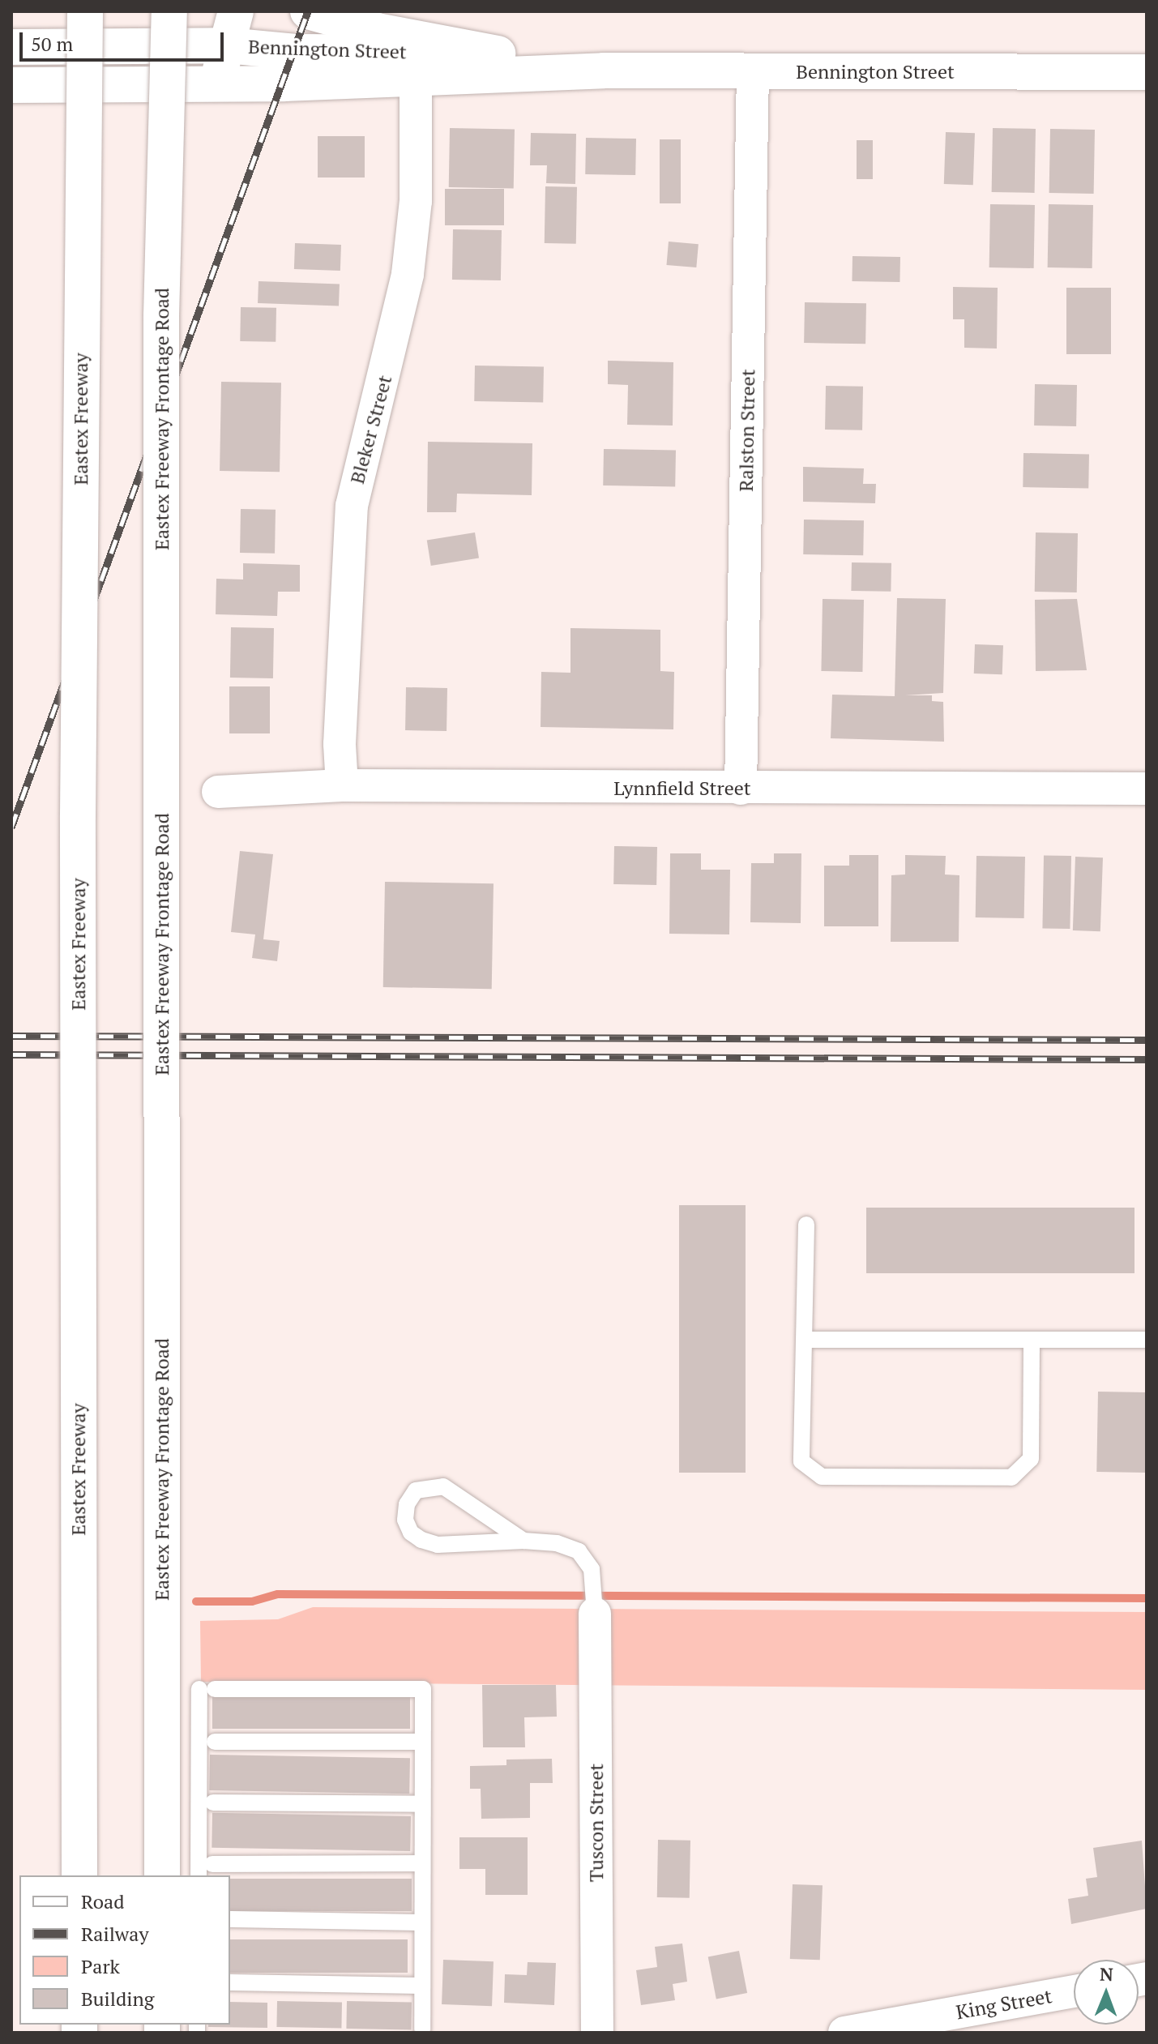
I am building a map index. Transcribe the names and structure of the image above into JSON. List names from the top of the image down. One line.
{"streets":{"main road":["Bennington Street","Eastex Freeway","Eastex Freeway Frontage Road"],"street":["Bleker Street","Ralston Street","Lynnfield Street","Tuscon Street","King Street"]},"crossings":[["Bennington Street","Bleker Street"],["Bennington Street","Ralston Street"],["Bleker Street","Lynnfield Street"],["Ralston Street","Lynnfield Street"]],"legend":["Road","Railway","Park","Building"],"scale_bar":"50 m","north":"top"}
